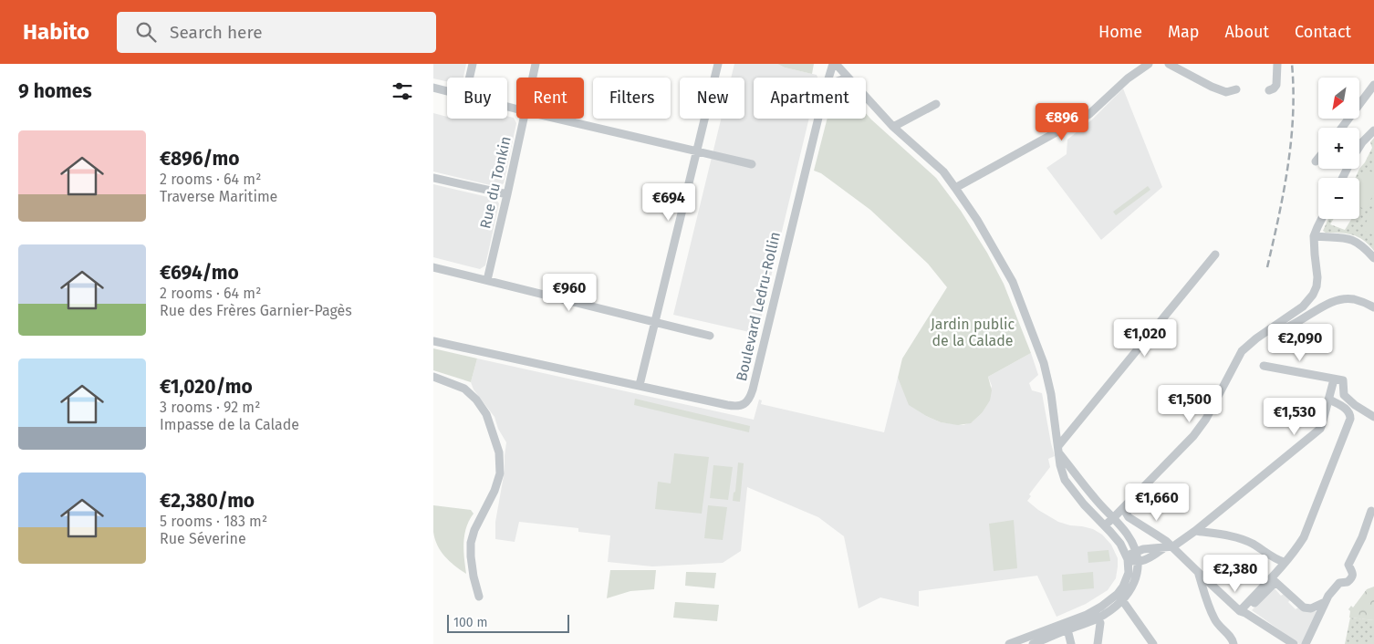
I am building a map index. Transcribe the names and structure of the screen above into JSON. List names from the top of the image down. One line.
{"streets":{"street":["Rue du Tonkin","Boulevard Ledru-Rollin"]},"parks":["Jardin public de la Calade"],"scale_bar":"100 m","north":"bottom left","page":{"header":"Habito","search":"Search here","nav":["Home","Map","About","Contact"],"heading":"9 homes","map_buttons":["+","−"],"chip":["Buy","Rent","Filters","New","Apartment"],"price":["€896","€694","€960","€1,020","€2,090","€1,500","€1,530","€1,660","€2,380"],"list":[{"name":"€896/mo","note":"2 rooms · 64 m² · Traverse Maritime"},{"name":"€694/mo","note":"2 rooms · 64 m² · Rue des Frères Garnier-Pagès"},{"name":"€1,020/mo","note":"3 rooms · 92 m² · Impasse de la Calade"},{"name":"€2,380/mo","note":"5 rooms · 183 m² · Rue Séverine"}],"scale":"100 m"}}
